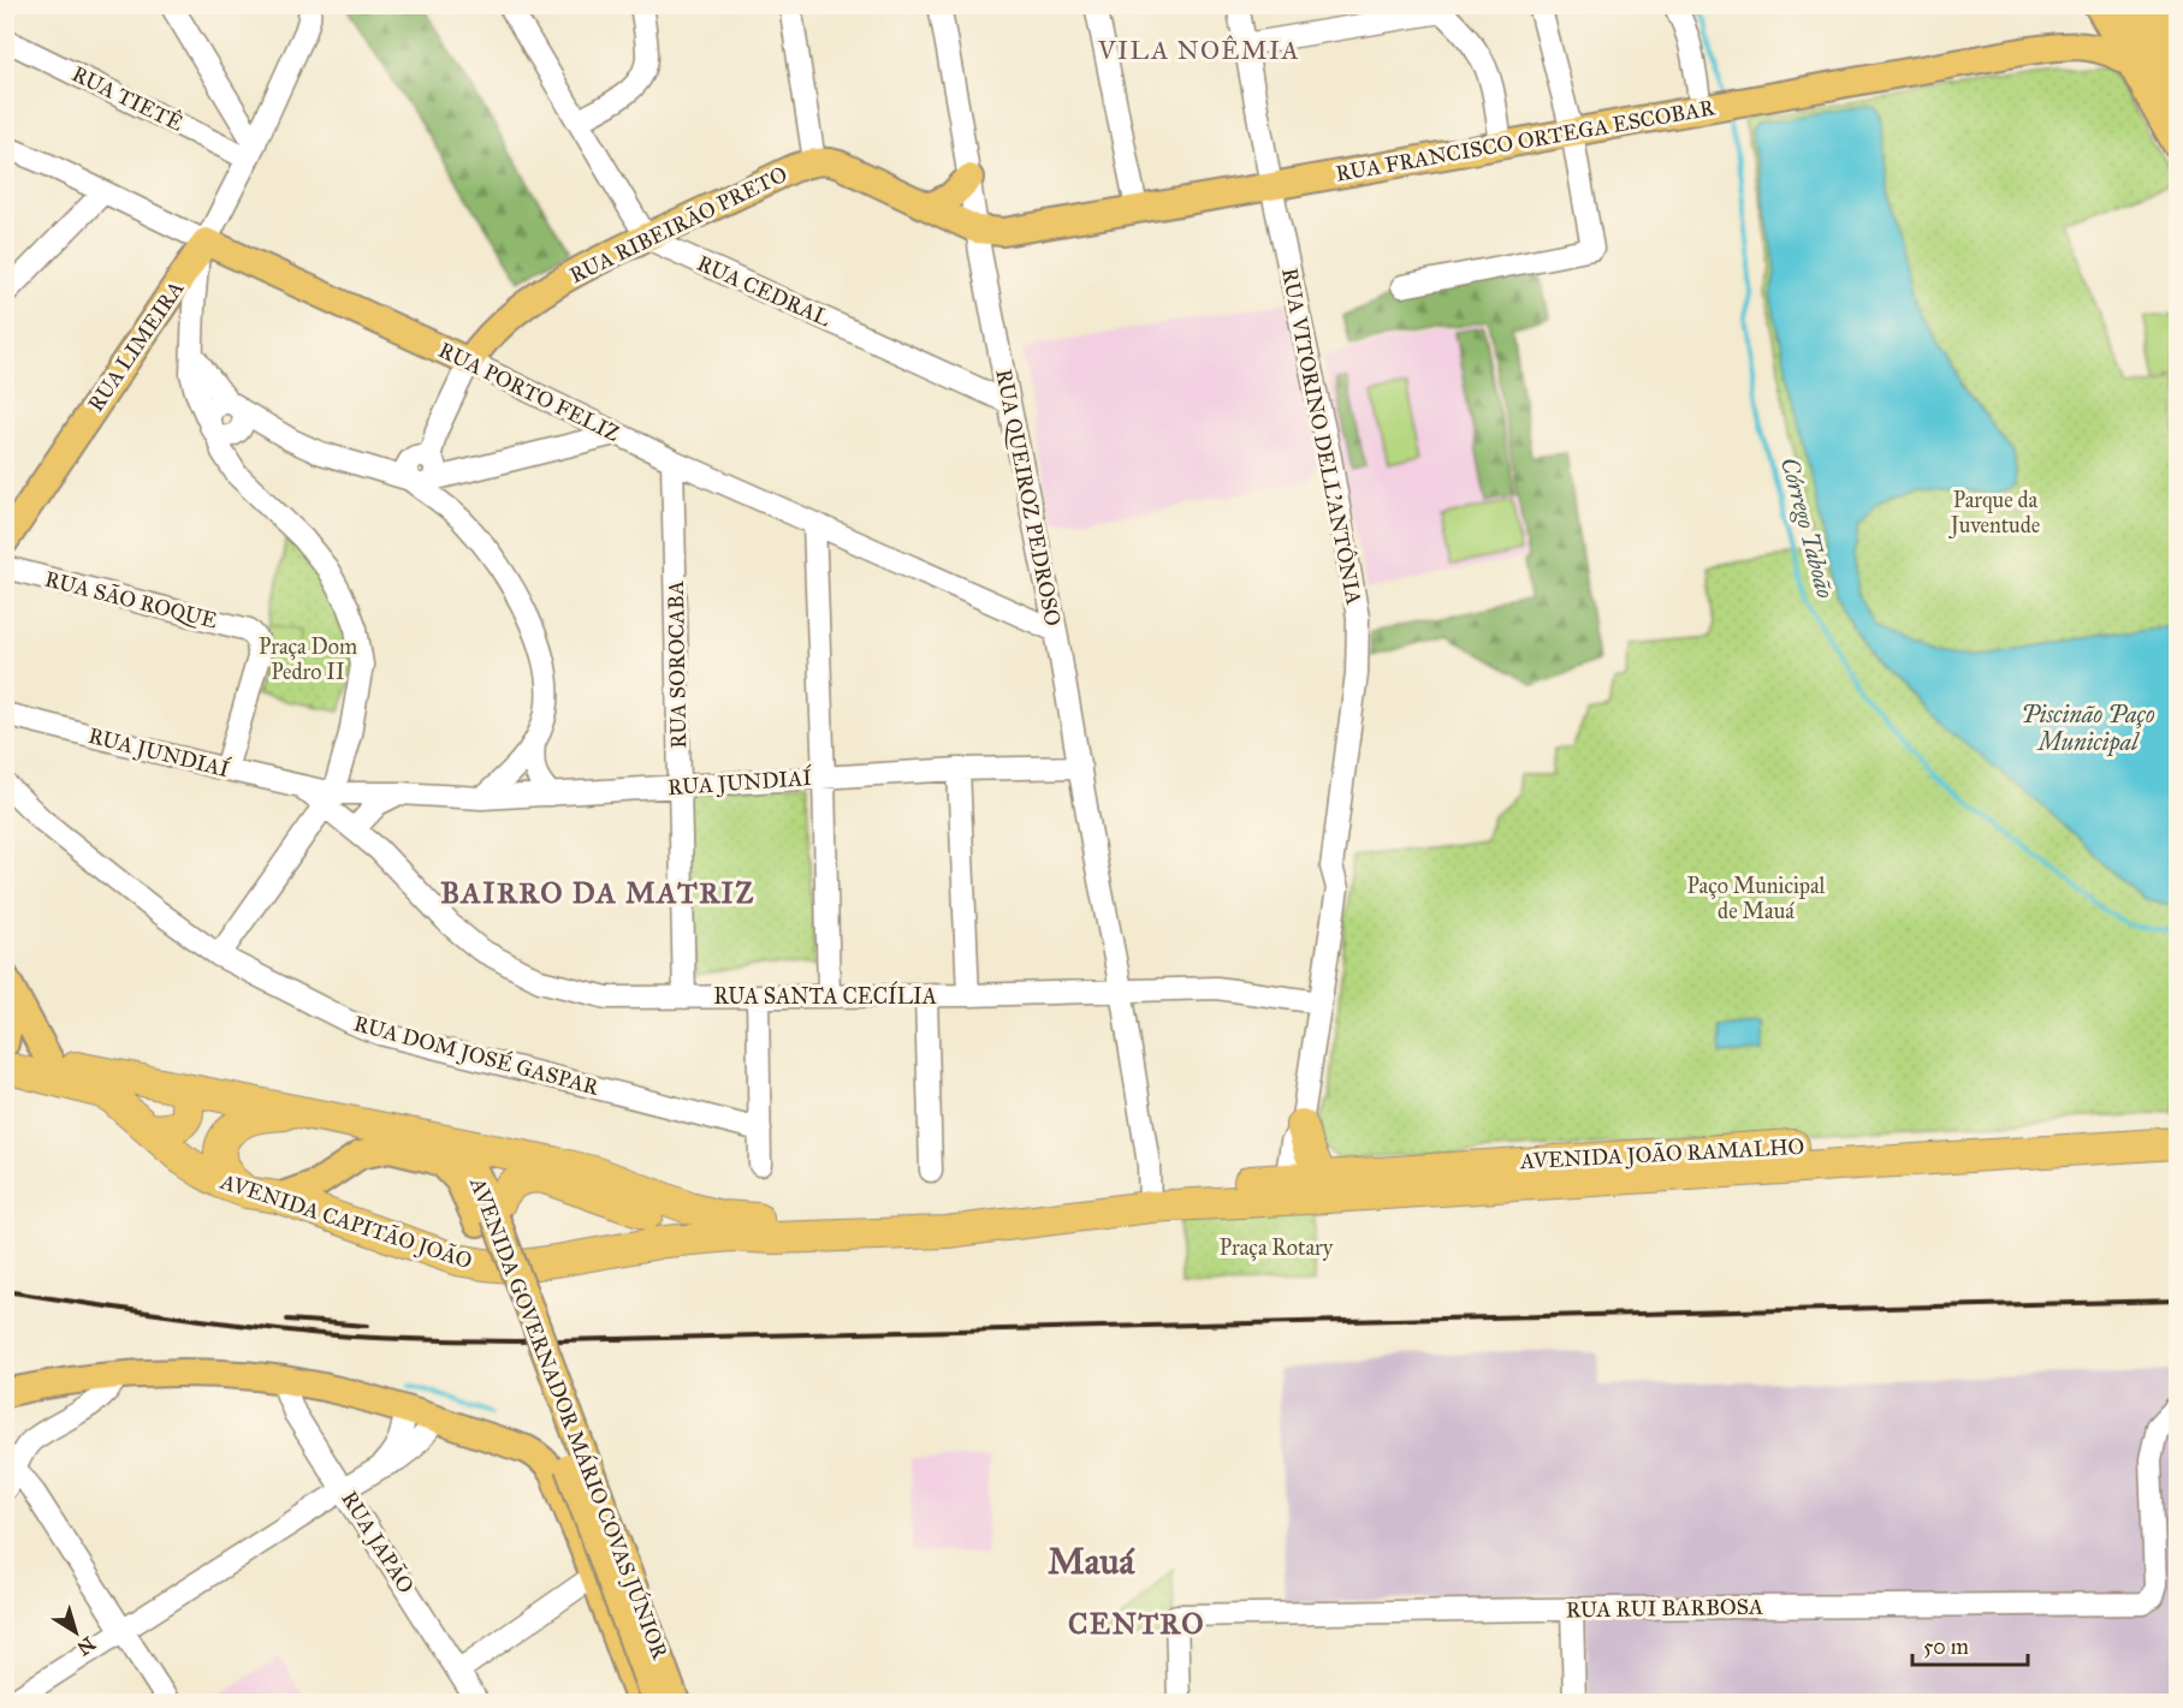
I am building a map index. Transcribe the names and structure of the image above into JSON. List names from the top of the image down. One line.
{"streets":{"highway":["AVENIDA JOÃO RAMALHO","AVENIDA CAPITÃO JOÃO"],"main road":["RUA FRANCISCO ORTEGA ESCOBAR","RUA RIBEIRÃO PRETO","RUA LIMEIRA","RUA PORTO FELIZ","AVENIDA GOVERNADOR MÁRIO COVAS JÚNIOR"],"street":["RUA TIETÊ","RUA CEDRAL","RUA VITORINO DELL'ANTÔNIA","RUA QUEIROZ PEDROSO","RUA SÃO ROQUE","RUA SOROCABA","RUA JUNDIAÍ","RUA SANTA CECÍLIA","RUA DOM JOSÉ GASPAR","RUA JAPÃO","RUA RUI BARBOSA"]},"crossings":[["RUA TIETÊ","RUA LIMEIRA"],["RUA FRANCISCO ORTEGA ESCOBAR","RUA RIBEIRÃO PRETO"],["RUA FRANCISCO ORTEGA ESCOBAR","RUA VITORINO DELL'ANTÔNIA"],["RUA FRANCISCO ORTEGA ESCOBAR","RUA QUEIROZ PEDROSO"],["RUA RIBEIRÃO PRETO","RUA CEDRAL"],["RUA RIBEIRÃO PRETO","RUA PORTO FELIZ"],["RUA RIBEIRÃO PRETO","RUA QUEIROZ PEDROSO"],["RUA CEDRAL","RUA QUEIROZ PEDROSO"],["RUA LIMEIRA","RUA PORTO FELIZ"],["RUA PORTO FELIZ","RUA QUEIROZ PEDROSO"],["RUA PORTO FELIZ","RUA SOROCABA"],["RUA VITORINO DELL'ANTÔNIA","RUA SANTA CECÍLIA"],["RUA VITORINO DELL'ANTÔNIA","AVENIDA JOÃO RAMALHO"],["RUA QUEIROZ PEDROSO","RUA JUNDIAÍ"],["RUA QUEIROZ PEDROSO","RUA SANTA CECÍLIA"],["RUA QUEIROZ PEDROSO","AVENIDA JOÃO RAMALHO"],["RUA QUEIROZ PEDROSO","AVENIDA CAPITÃO JOÃO"],["RUA SÃO ROQUE","RUA JUNDIAÍ"],["RUA SOROCABA","RUA JUNDIAÍ"],["RUA SOROCABA","RUA SANTA CECÍLIA"],["RUA JUNDIAÍ","RUA SANTA CECÍLIA"],["AVENIDA JOÃO RAMALHO","AVENIDA CAPITÃO JOÃO"],["AVENIDA CAPITÃO JOÃO","AVENIDA GOVERNADOR MÁRIO COVAS JÚNIOR"]],"districts":["VILA NOÊMIA","BAIRRO DA MATRIZ","Mauá","CENTRO"],"water":["Córrego Taboão","Piscinão Paço Municipal"],"parks":["Parque da Juventude","Praça Dom Pedro II","Paço Municipal de Mauá","Praça Rotary"],"scale_bar":"50 m","north":"bottom right"}
